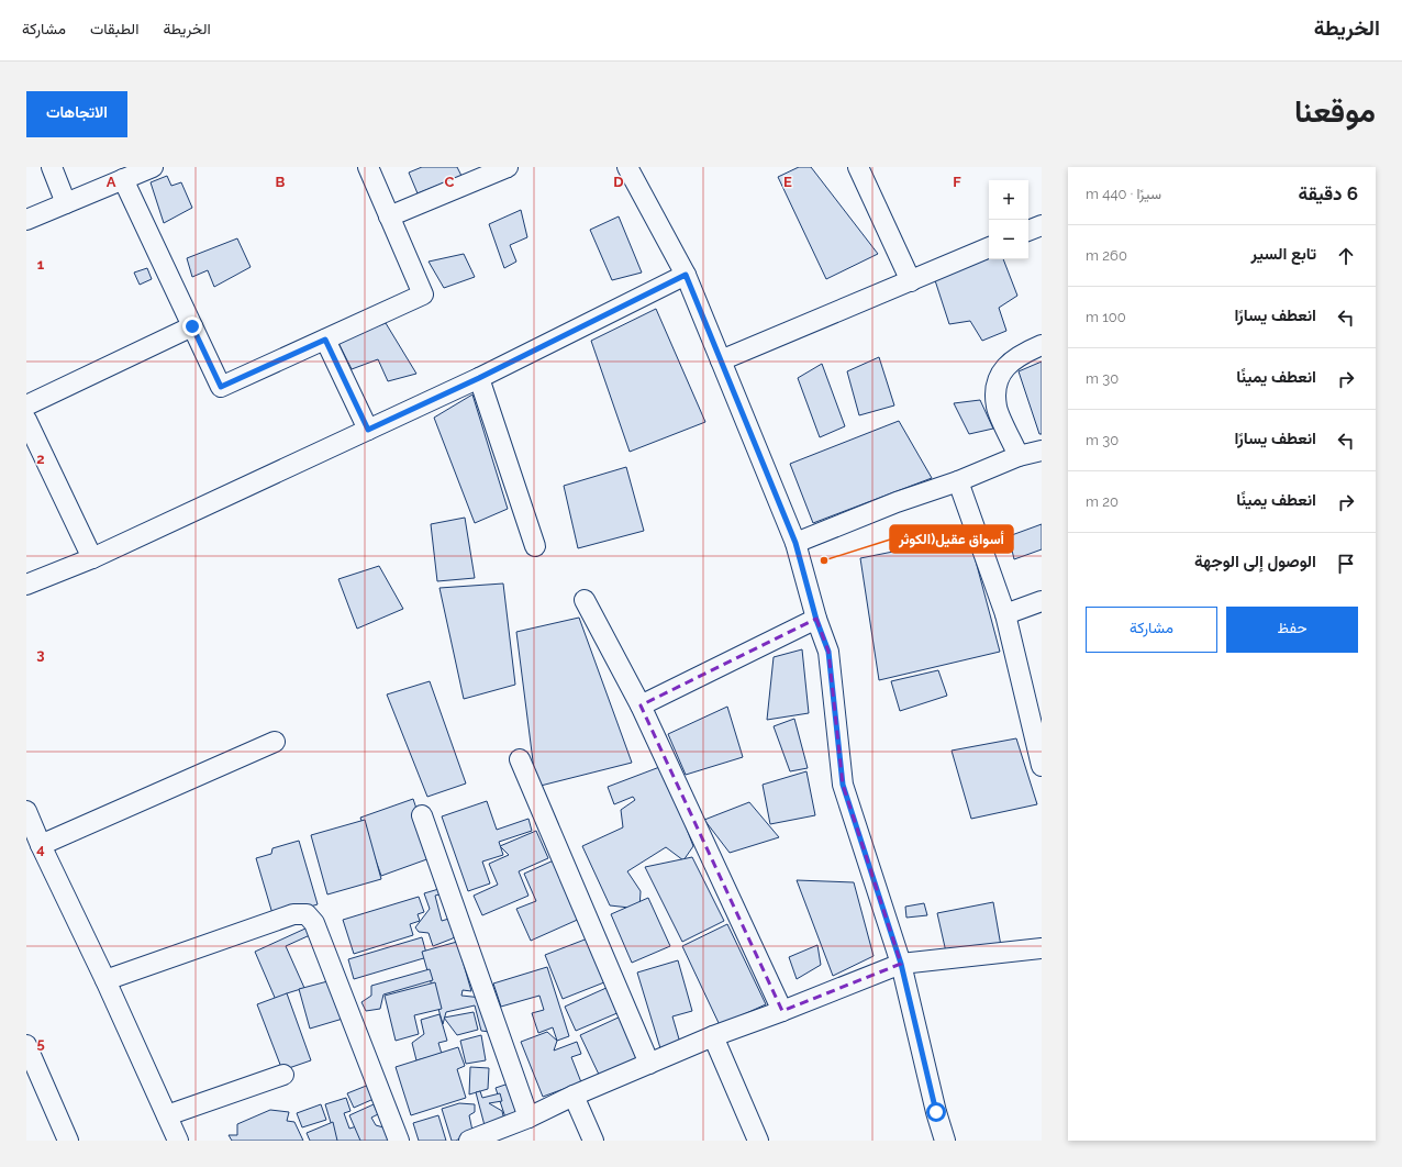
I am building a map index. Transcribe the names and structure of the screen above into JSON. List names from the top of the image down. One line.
{"places":["أسواق عقيل(الكوثر"],"page":{"header":"الخريطة","nav":["الخريطة","الطبقات","مشاركة"],"title":"موقعنا","buttons":["الاتجاهات",["حفظ","مشاركة"]],"heading":["6 دقيقة","سيرًا · 440 m"],"map_buttons":["+","−"],"list":[["تابع السير","260 m"],["انعطف يسارًا","100 m"],["انعطف يمينًا","30 m"],["انعطف يسارًا","30 m"],["انعطف يمينًا","20 m"],"الوصول إلى الوجهة"]},"grid":{"columns":["A","B","C","D","E","F"],"rows":["1","2","3","4","5"]}}
